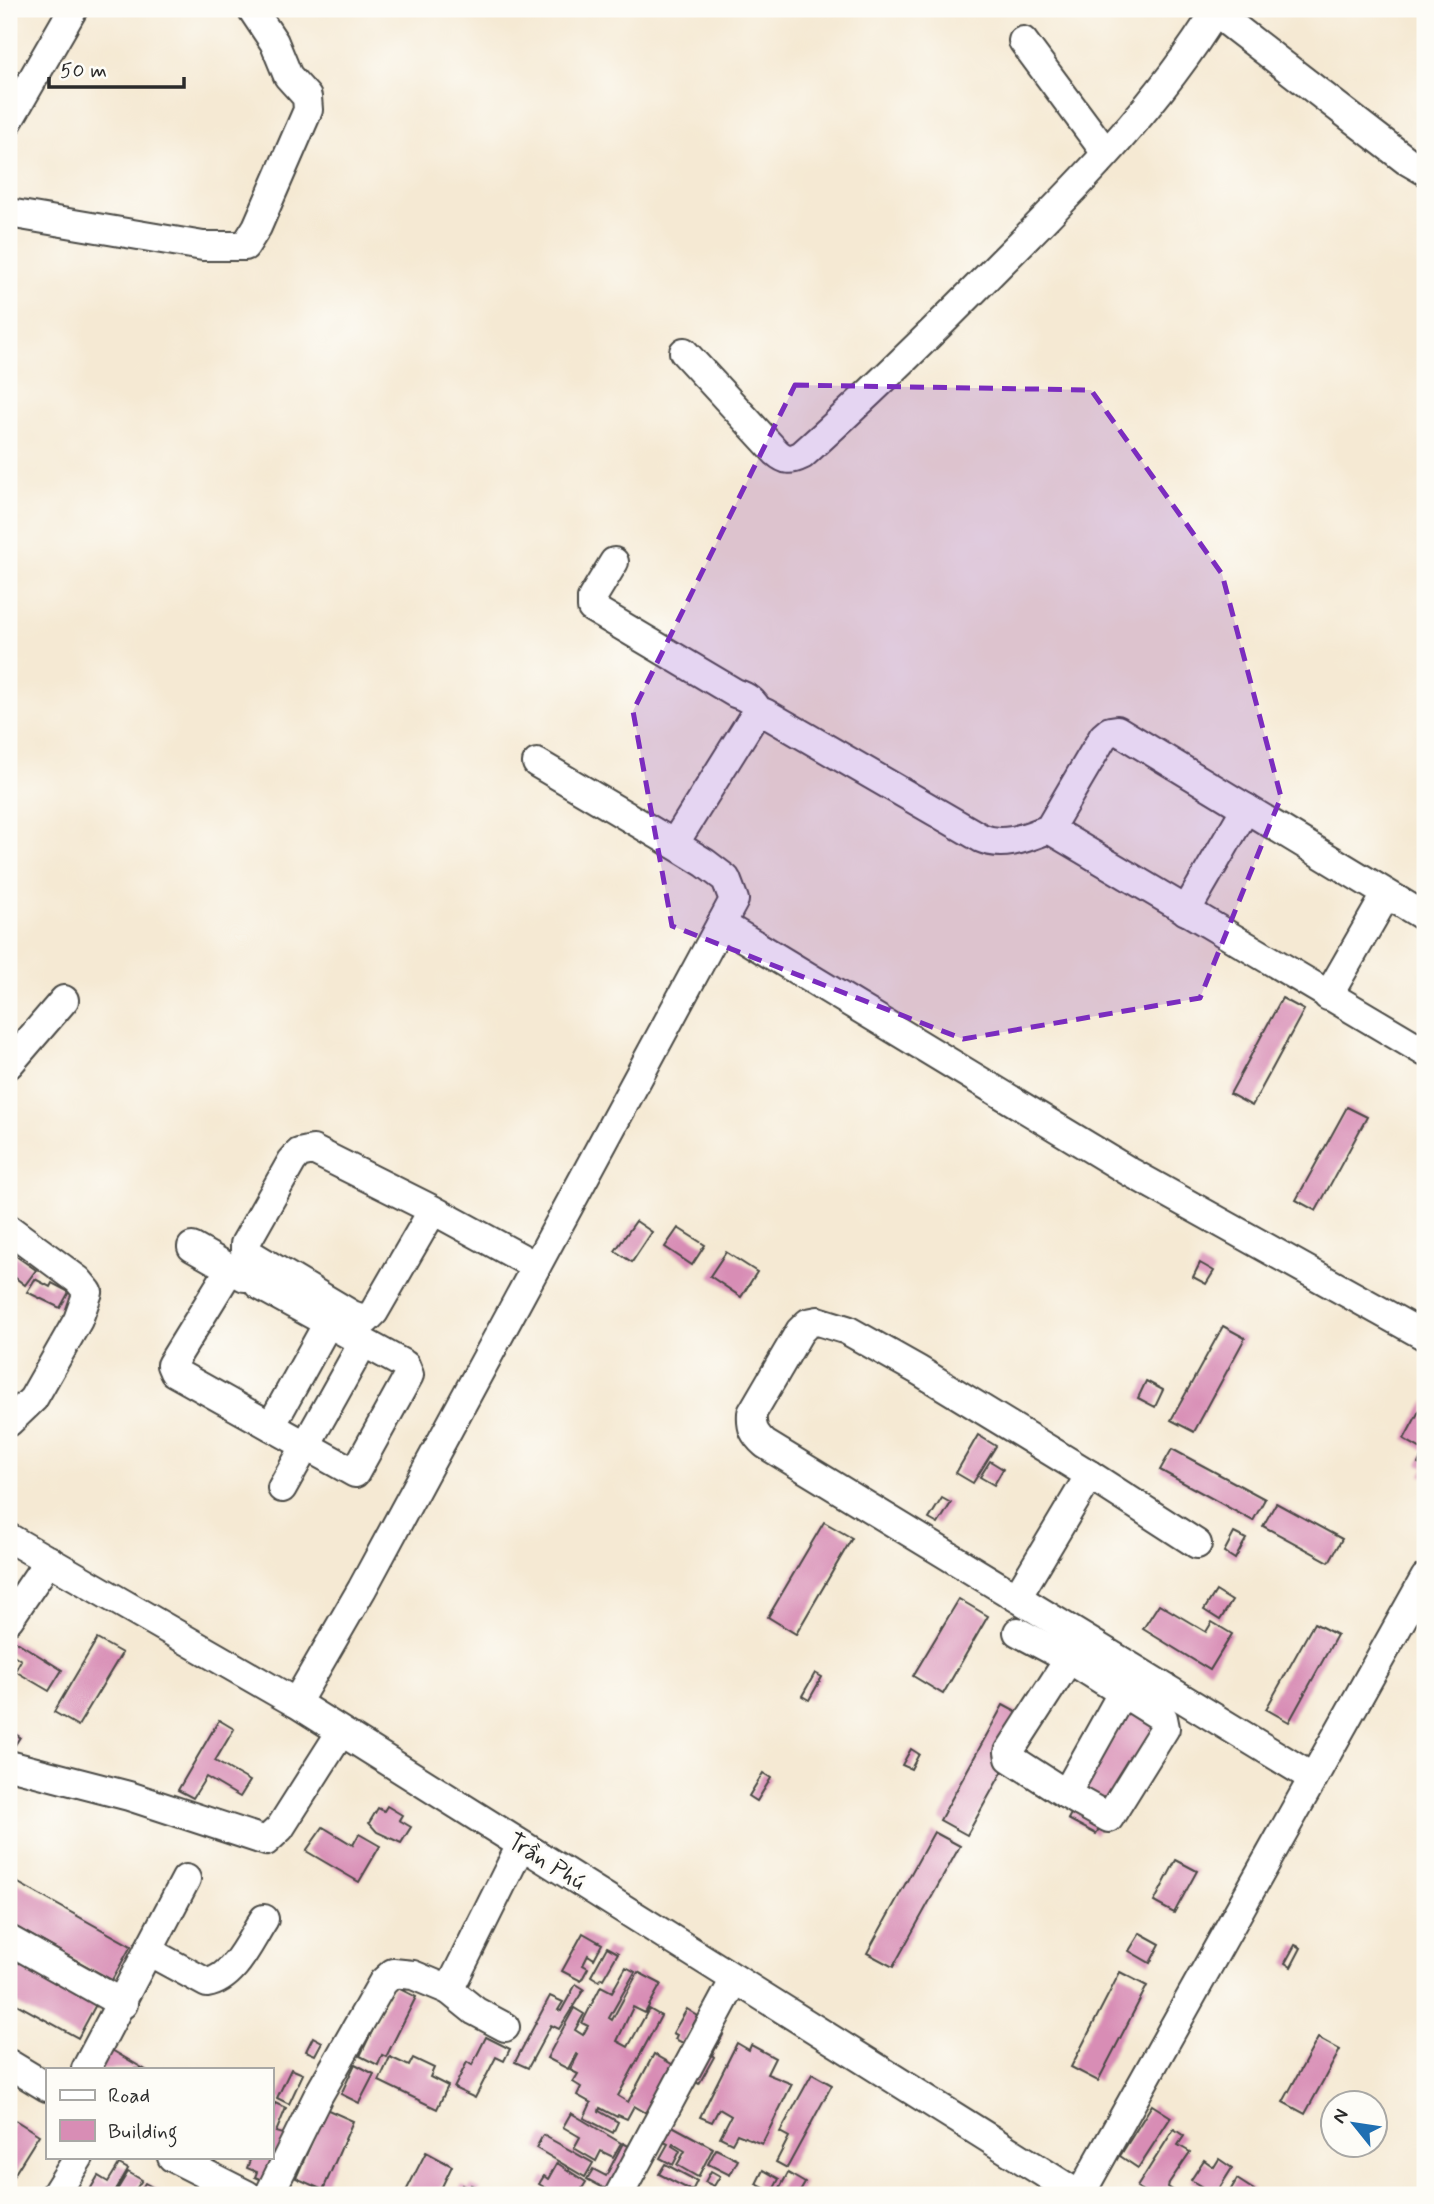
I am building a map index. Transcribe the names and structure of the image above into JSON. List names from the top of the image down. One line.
{"streets":{"street":["Trần Phú"]},"legend":["Road","Building"],"scale_bar":"50 m","north":"top left"}
